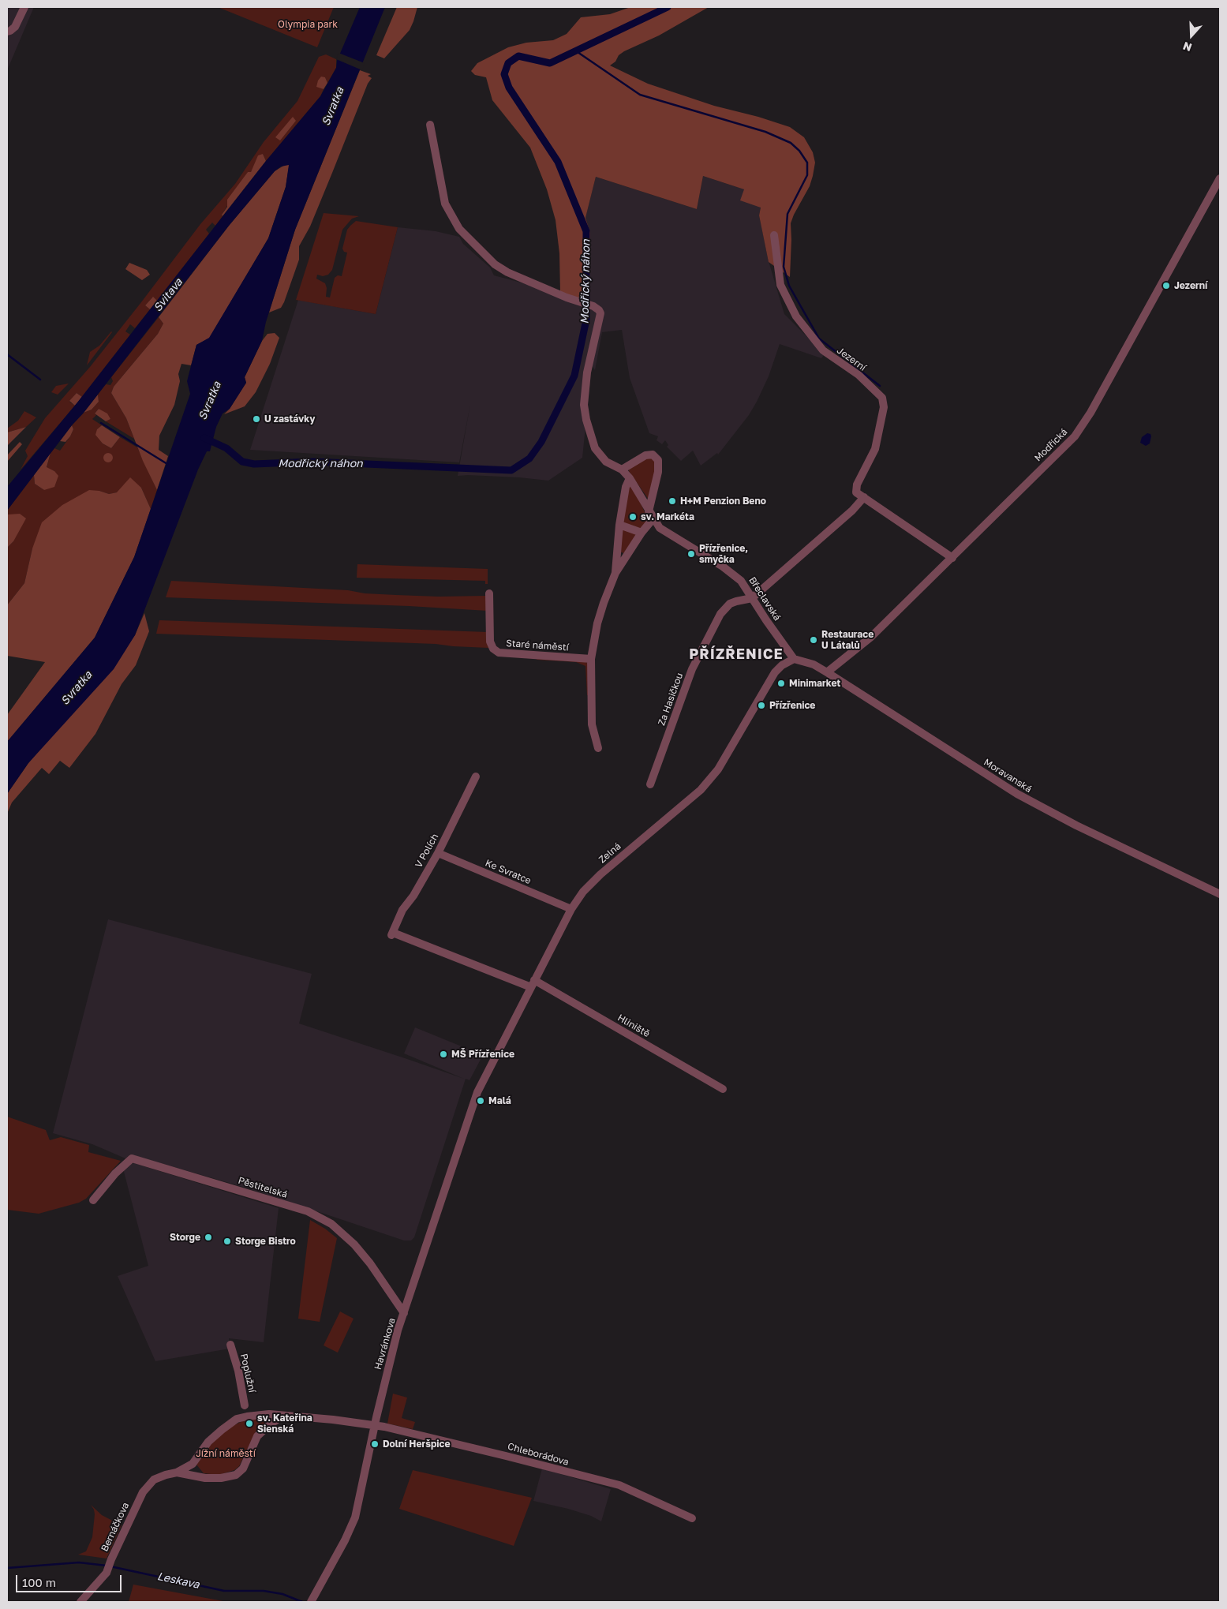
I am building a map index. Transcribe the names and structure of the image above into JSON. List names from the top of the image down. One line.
{"streets":{"street":["Jezerní","Modřická","Břeclavská","Staré náměstí","Za Hasičkou","Moravanská","V Polích","Zelná","Ke Svratce","Hliniště","Pěstitelská","Havránkova","Poplužní","Chleborádova","Bernáčkova"]},"crossings":[["Modřická","Moravanská"],["Břeclavská","Za Hasičkou"],["Břeclavská","Moravanská"],["Břeclavská","Zelná"],["Moravanská","Zelná"],["V Polích","Zelná"],["V Polích","Ke Svratce"],["V Polích","Hliniště"],["Zelná","Ke Svratce"],["Zelná","Hliniště"],["Zelná","Havránkova"],["Pěstitelská","Havránkova"],["Havránkova","Chleborádova"],["Poplužní","Chleborádova"],["Chleborádova","Bernáčkova"]],"districts":["PŘÍZŘENICE"],"water":["Svratka","Modřický náhon","Svitava","Leskava"],"parks":["Olympia park","Jížní náměstí"],"places":["Jezerní","U zastávky","H+M Penzion Beno","sv. Markéta","Přízřenice, smyčka","Restaurace U Látalů","Minimarket","Přízřenice","MŠ Přízřenice","Malá","Storge","Storge Bistro","sv. Kateřina Sienská","Dolní Heršpice"],"scale_bar":"100 m","north":"bottom"}
